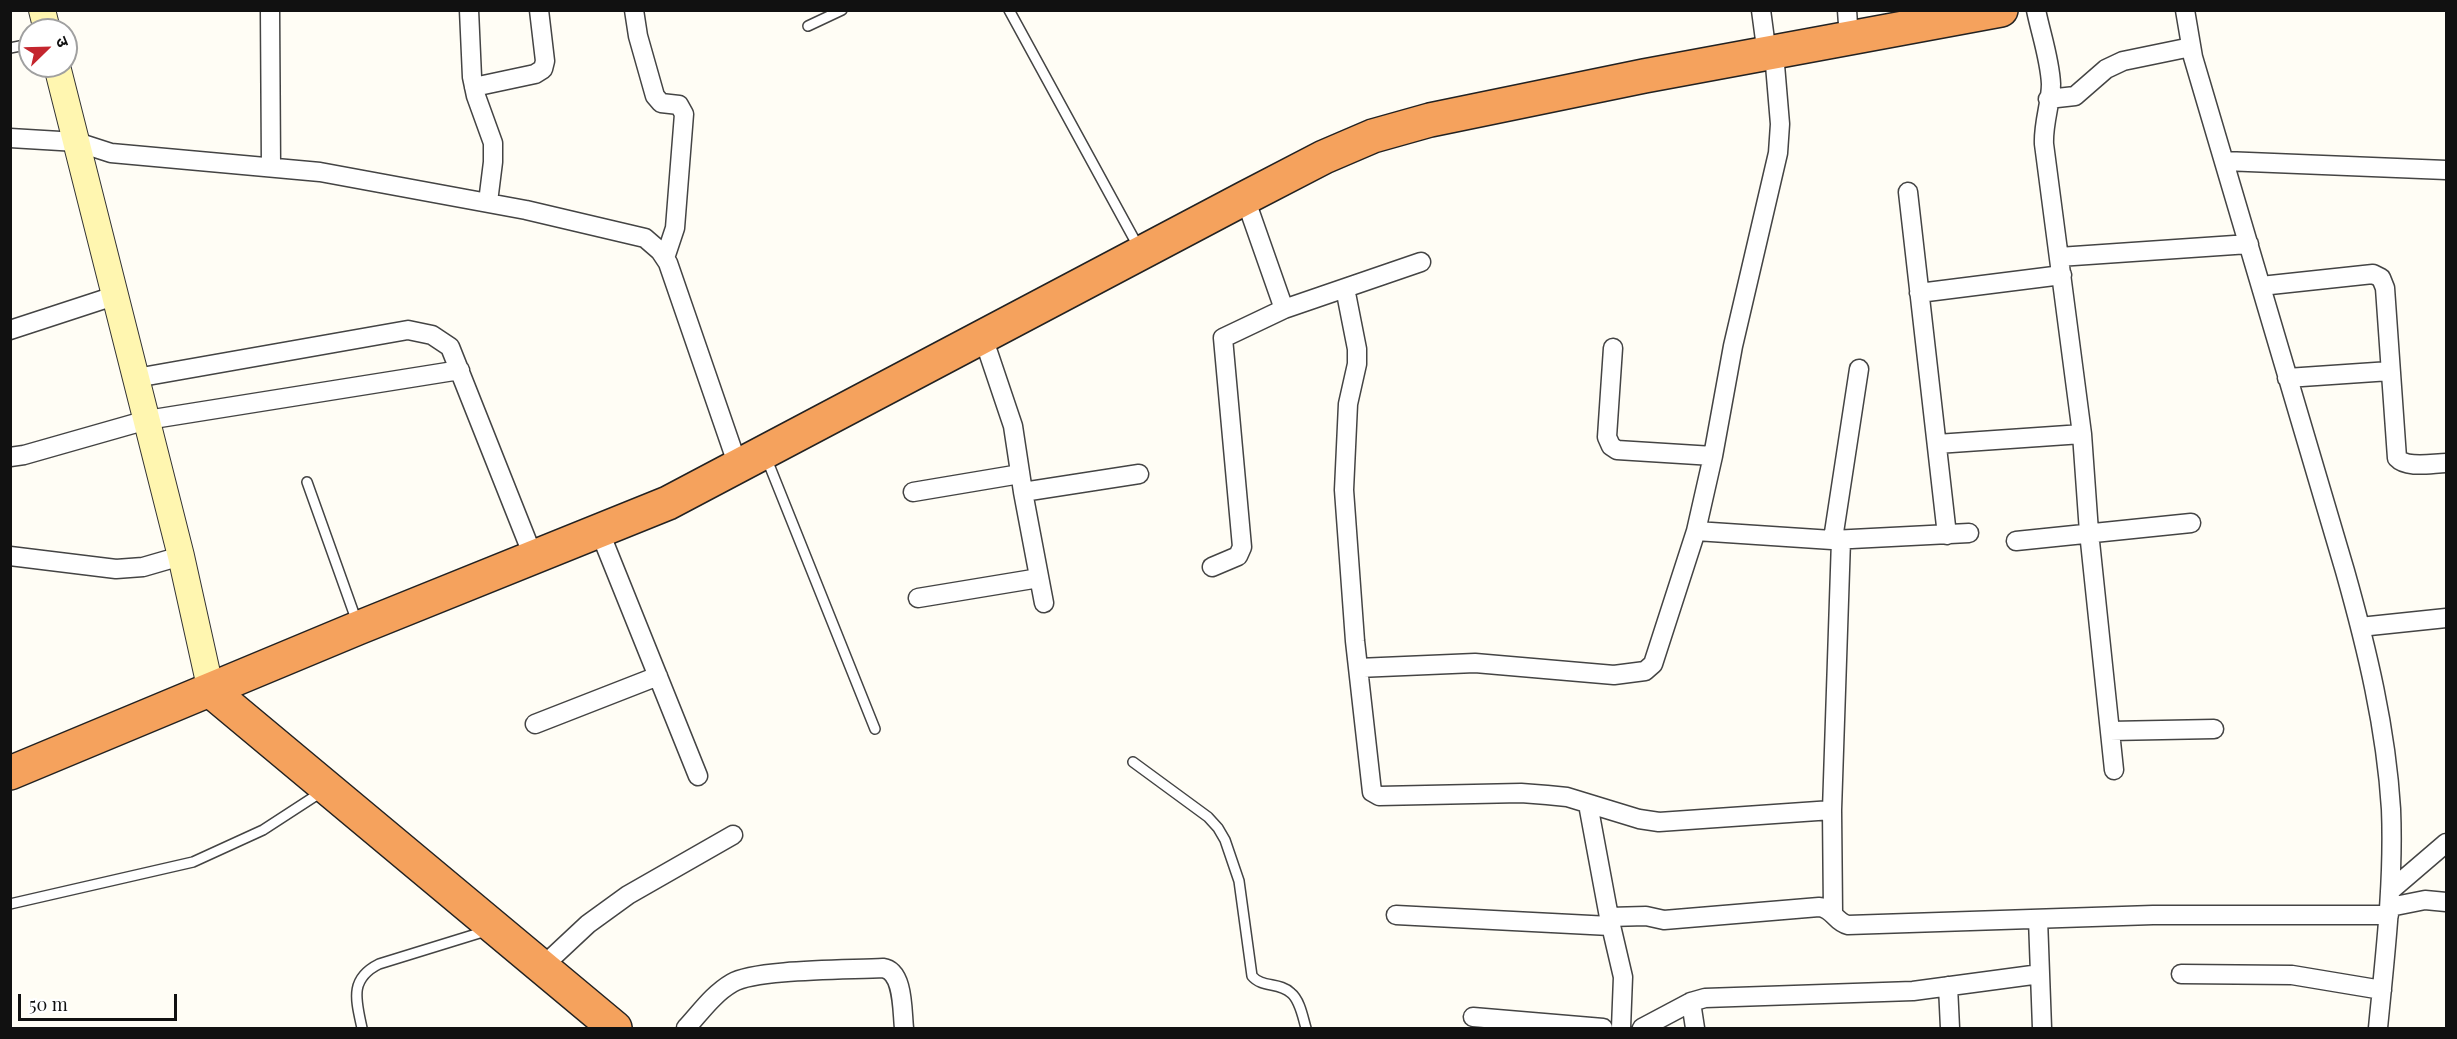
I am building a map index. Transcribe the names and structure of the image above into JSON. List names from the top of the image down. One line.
{"scale_bar":"50 m","north":"top right"}
